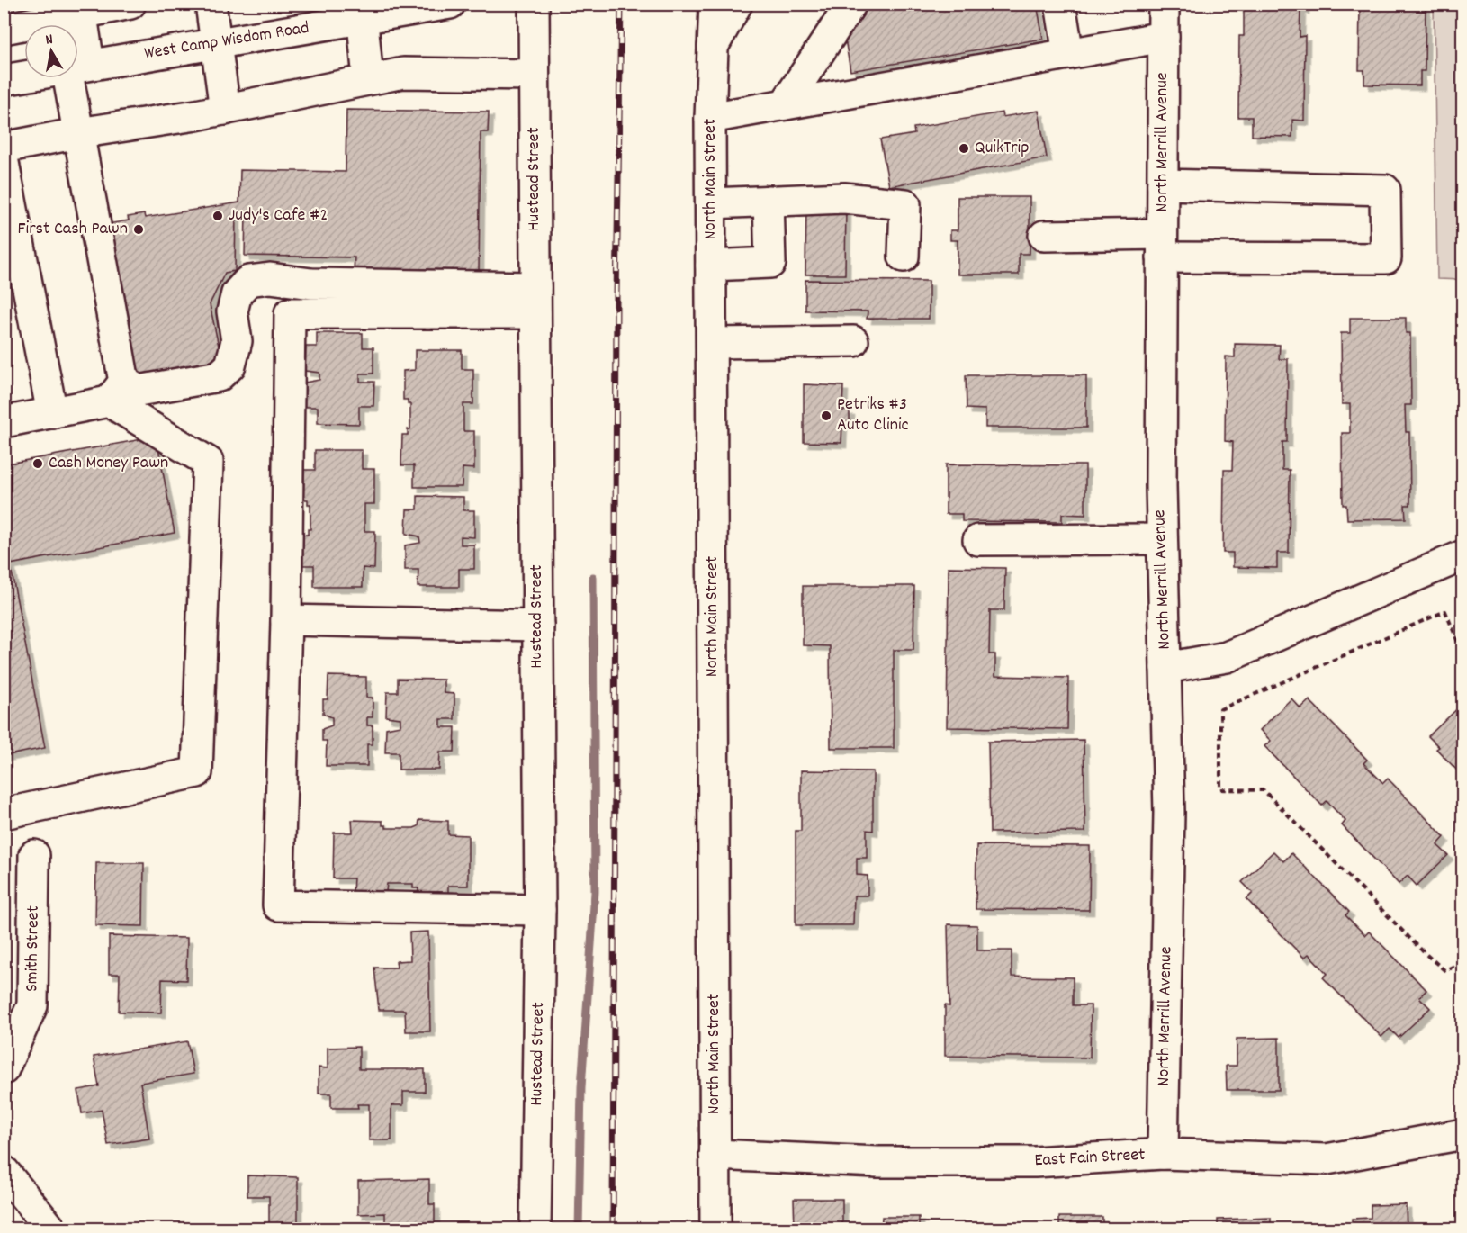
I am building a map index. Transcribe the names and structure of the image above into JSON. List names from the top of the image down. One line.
{"streets":{"street":["West Camp Wisdom Road","North Merrill Avenue","Hustead Street","North Main Street","Smith Street","East Fain Street"]},"crossings":[["North Merrill Avenue","East Fain Street"],["North Main Street","East Fain Street"]],"places":["QuikTrip","Judy's Cafe #2","First Cash Pawn","Petriks #3 Auto Clinic","Cash Money Pawn"],"north":"top"}
